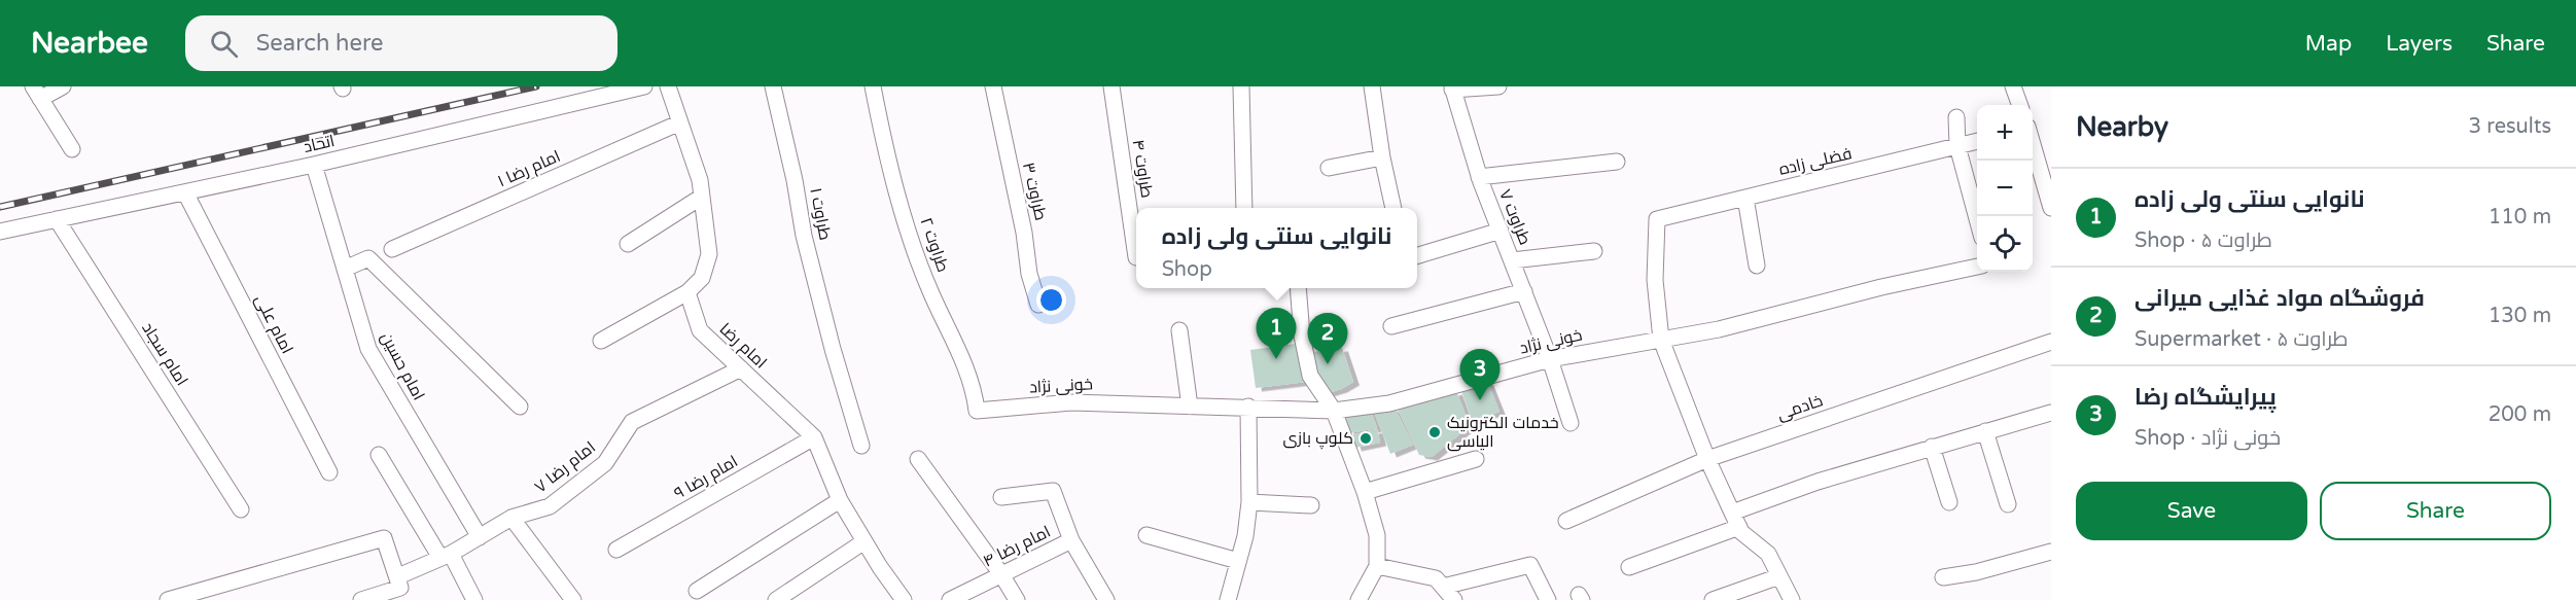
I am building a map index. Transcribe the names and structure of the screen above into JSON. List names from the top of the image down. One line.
{"streets":{"street":["اتحاد","فضلی زاده","امام رضا ۱","طراوت ۴","طراوت ۳","طراوت ۱","طراوت ۷","طراوت ۲","امام علی","خونی نژاد","امام رضا","امام سجاد","امام حسین","خادمی","امام رضا ۷","امام رضا ۹","امام رضا ۴"]},"crossings":[["اتحاد","امام علی"],["اتحاد","امام سجاد"],["اتحاد","امام حسین"],["فضلی زاده","خونی نژاد"],["طراوت ۷","خونی نژاد"],["طراوت ۲","خونی نژاد"],["امام رضا","امام رضا ۷"],["امام رضا","امام رضا ۹"],["امام حسین","امام رضا ۷"]],"places":["خدمات الکترونیک الیاسی","کلوپ بازی"],"page":{"header":"Nearbee","search":"Search here","nav":["Map","Layers","Share"],"heading":["Nearby","3 results"],"map_buttons":["+","−"],"list":[{"mark":"1","name":"نانوایی سنتی ولی زاده","note":"Shop · طراوت ۵","value":"110 m"},{"mark":"2","name":"فروشگاه مواد غذایی میرانی","note":"Supermarket · طراوت ۵","value":"130 m"},{"mark":"3","name":"پیرایشگاه رضا","note":"Shop · خونی نژاد","value":"200 m"}],"popup":["نانوایی سنتی ولی زاده","Shop"],"pins":["1","2","3"],"buttons":["Save","Share"]}}
